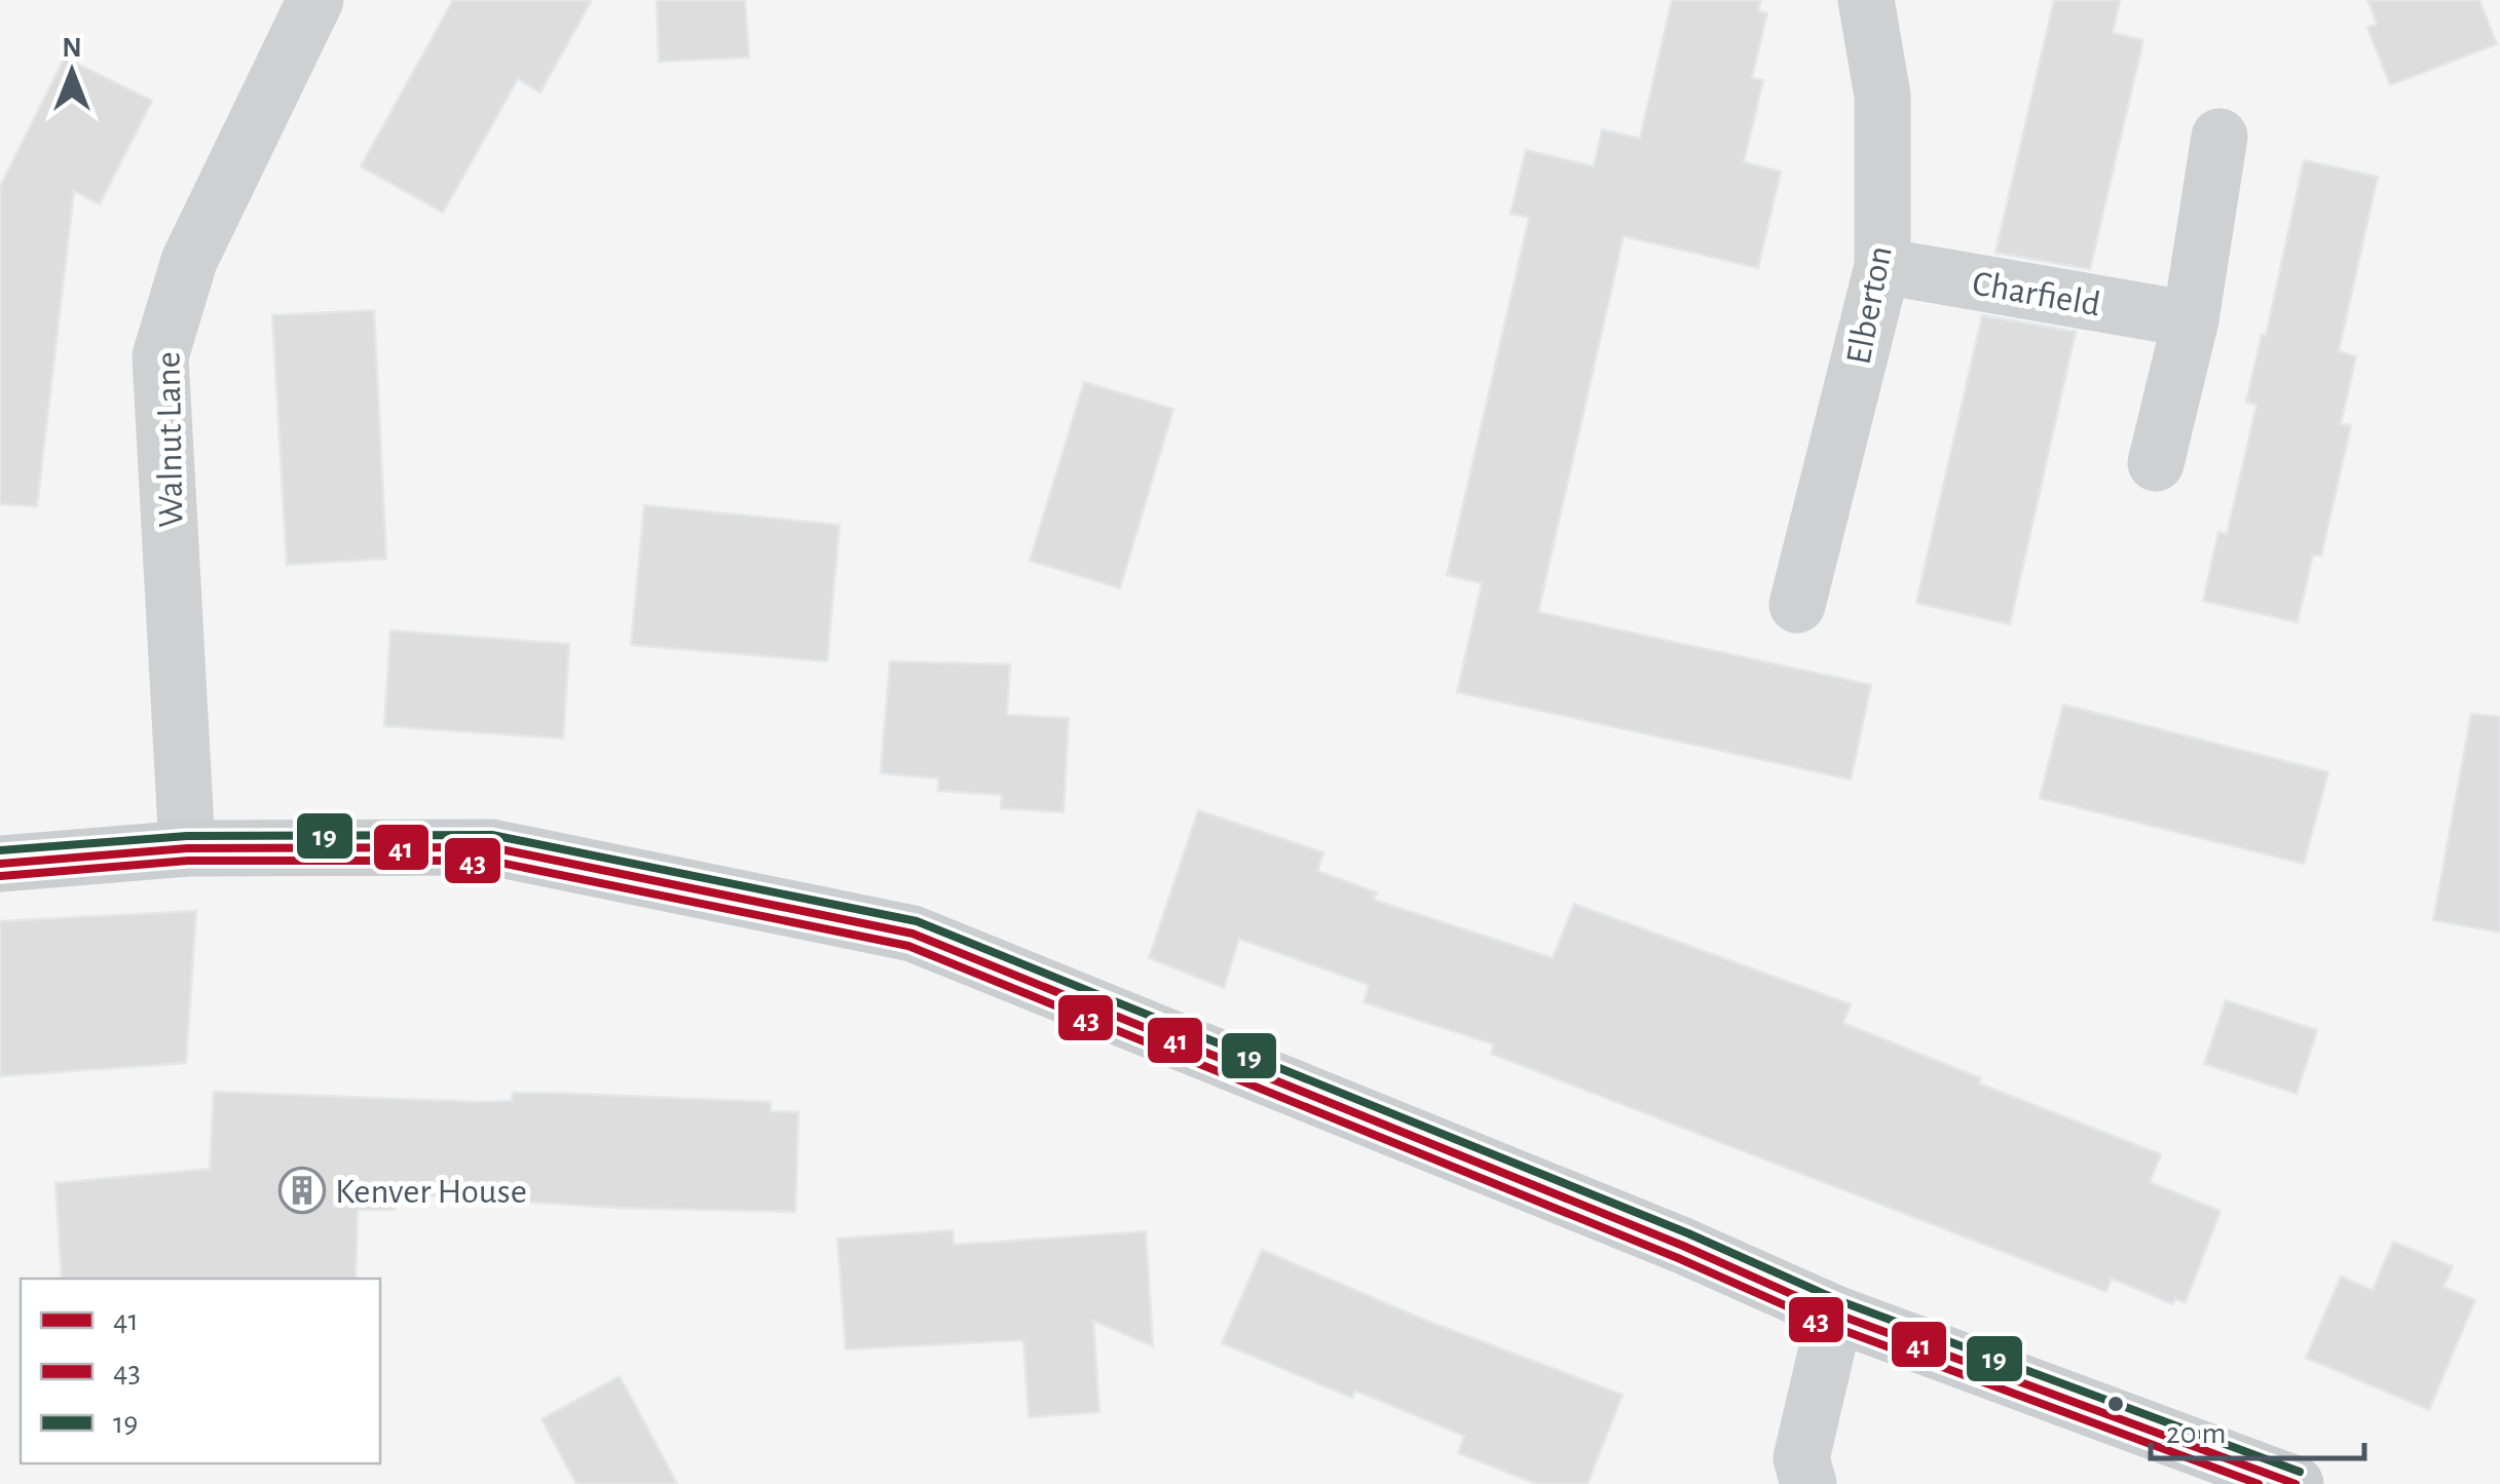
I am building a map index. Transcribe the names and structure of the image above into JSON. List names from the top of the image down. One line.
{"streets":{"street":["Charfield","Elberton","Walnut Lane"]},"crossings":[["Charfield","Elberton"]],"places":{"building":["Kenver House"]},"lines":["transit line 19","transit line 41","transit line 43"],"legend":["41","43","19"],"scale_bar":"20 m","north":"top"}
